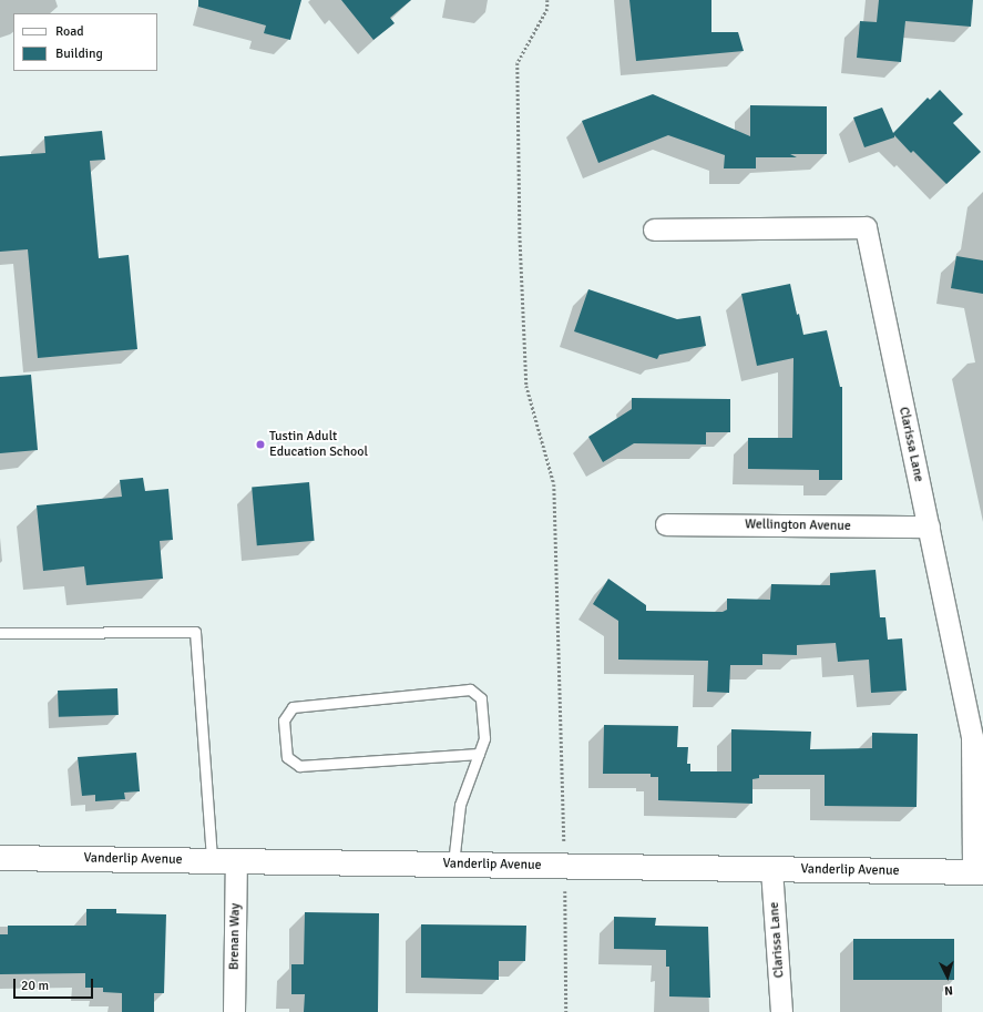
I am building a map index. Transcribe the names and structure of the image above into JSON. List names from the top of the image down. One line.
{"streets":{"street":["Clarissa Lane","Wellington Avenue","Vanderlip Avenue","Brenan Way"]},"crossings":[["Clarissa Lane","Wellington Avenue"],["Clarissa Lane","Vanderlip Avenue"],["Vanderlip Avenue","Brenan Way"]],"places":["Tustin Adult Education School"],"legend":["Road","Building"],"scale_bar":"20 m","north":"bottom"}
